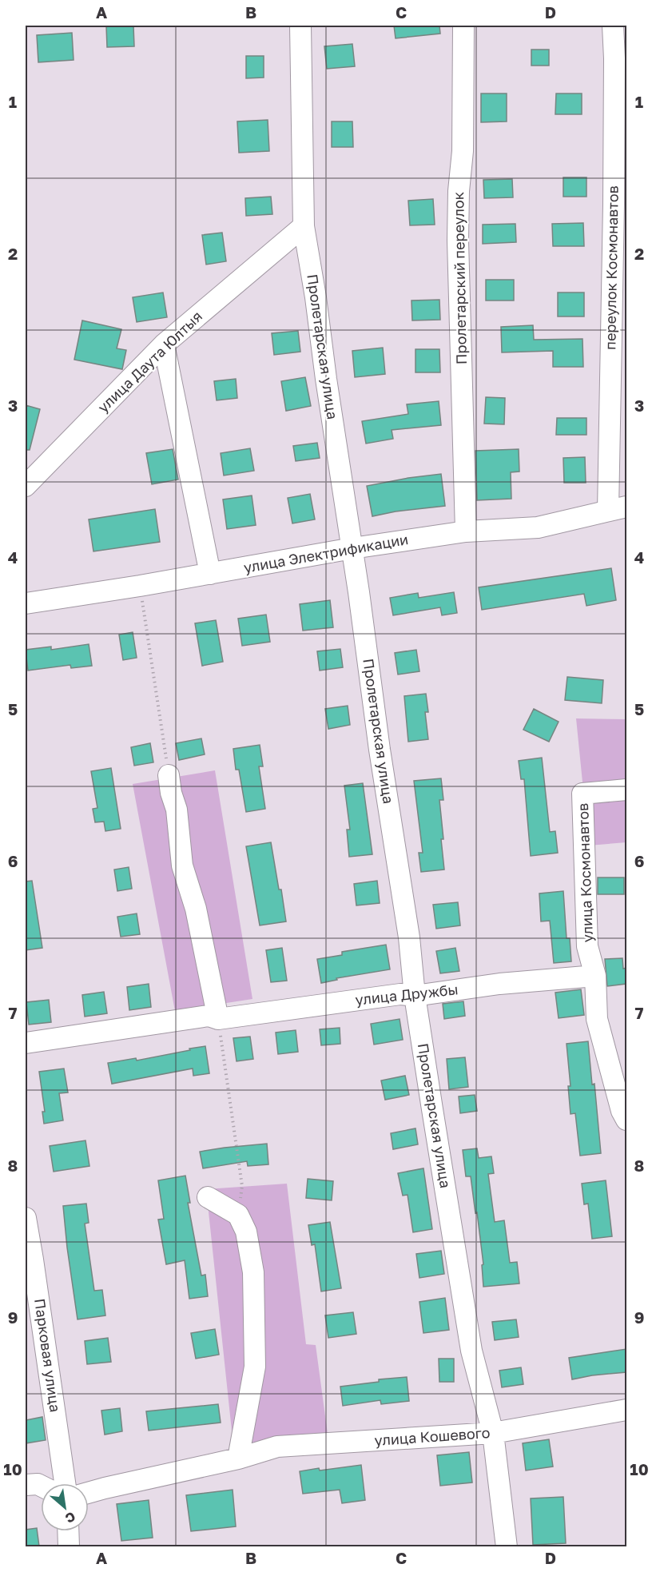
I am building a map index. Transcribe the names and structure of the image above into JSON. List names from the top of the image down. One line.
{"streets":{"street":["переулок Космонавтов","Пролетарский переулок","Пролетарская улица","улица Даута Юлтыя","улица Электрификации","улица Космонавтов","улица Дружбы","Парковая улица","улица Кошевого"]},"crossings":[["переулок Космонавтов","улица Электрификации"],["Пролетарский переулок","улица Электрификации"],["Пролетарская улица","улица Даута Юлтыя"],["Пролетарская улица","улица Электрификации"],["Пролетарская улица","улица Дружбы"],["Пролетарская улица","улица Кошевого"],["улица Космонавтов","улица Дружбы"]],"north":"bottom right","grid":{"columns":["A","B","C","D"],"rows":["1","2","3","4","5","6","7","8","9","10"]}}
